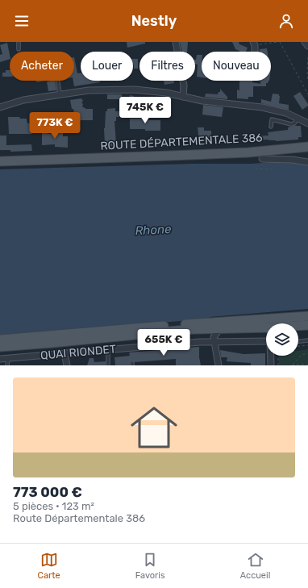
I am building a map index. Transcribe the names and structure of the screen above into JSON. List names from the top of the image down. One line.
{"streets":{"main road":["ROUTE DÉPARTEMENTALE 386"],"street":["QUAI RIONDET"]},"water":["Rhone"],"page":{"header":"Nestly","chip":["Acheter","Louer","Filtres","Nouveau"],"price":["745K €","773K €","655K €"],"list":[{"name":"773 000 €","note":"5 pièces · 123 m² · Route Départementale 386"}],"tabs":["Carte","Favoris","Accueil"]}}
